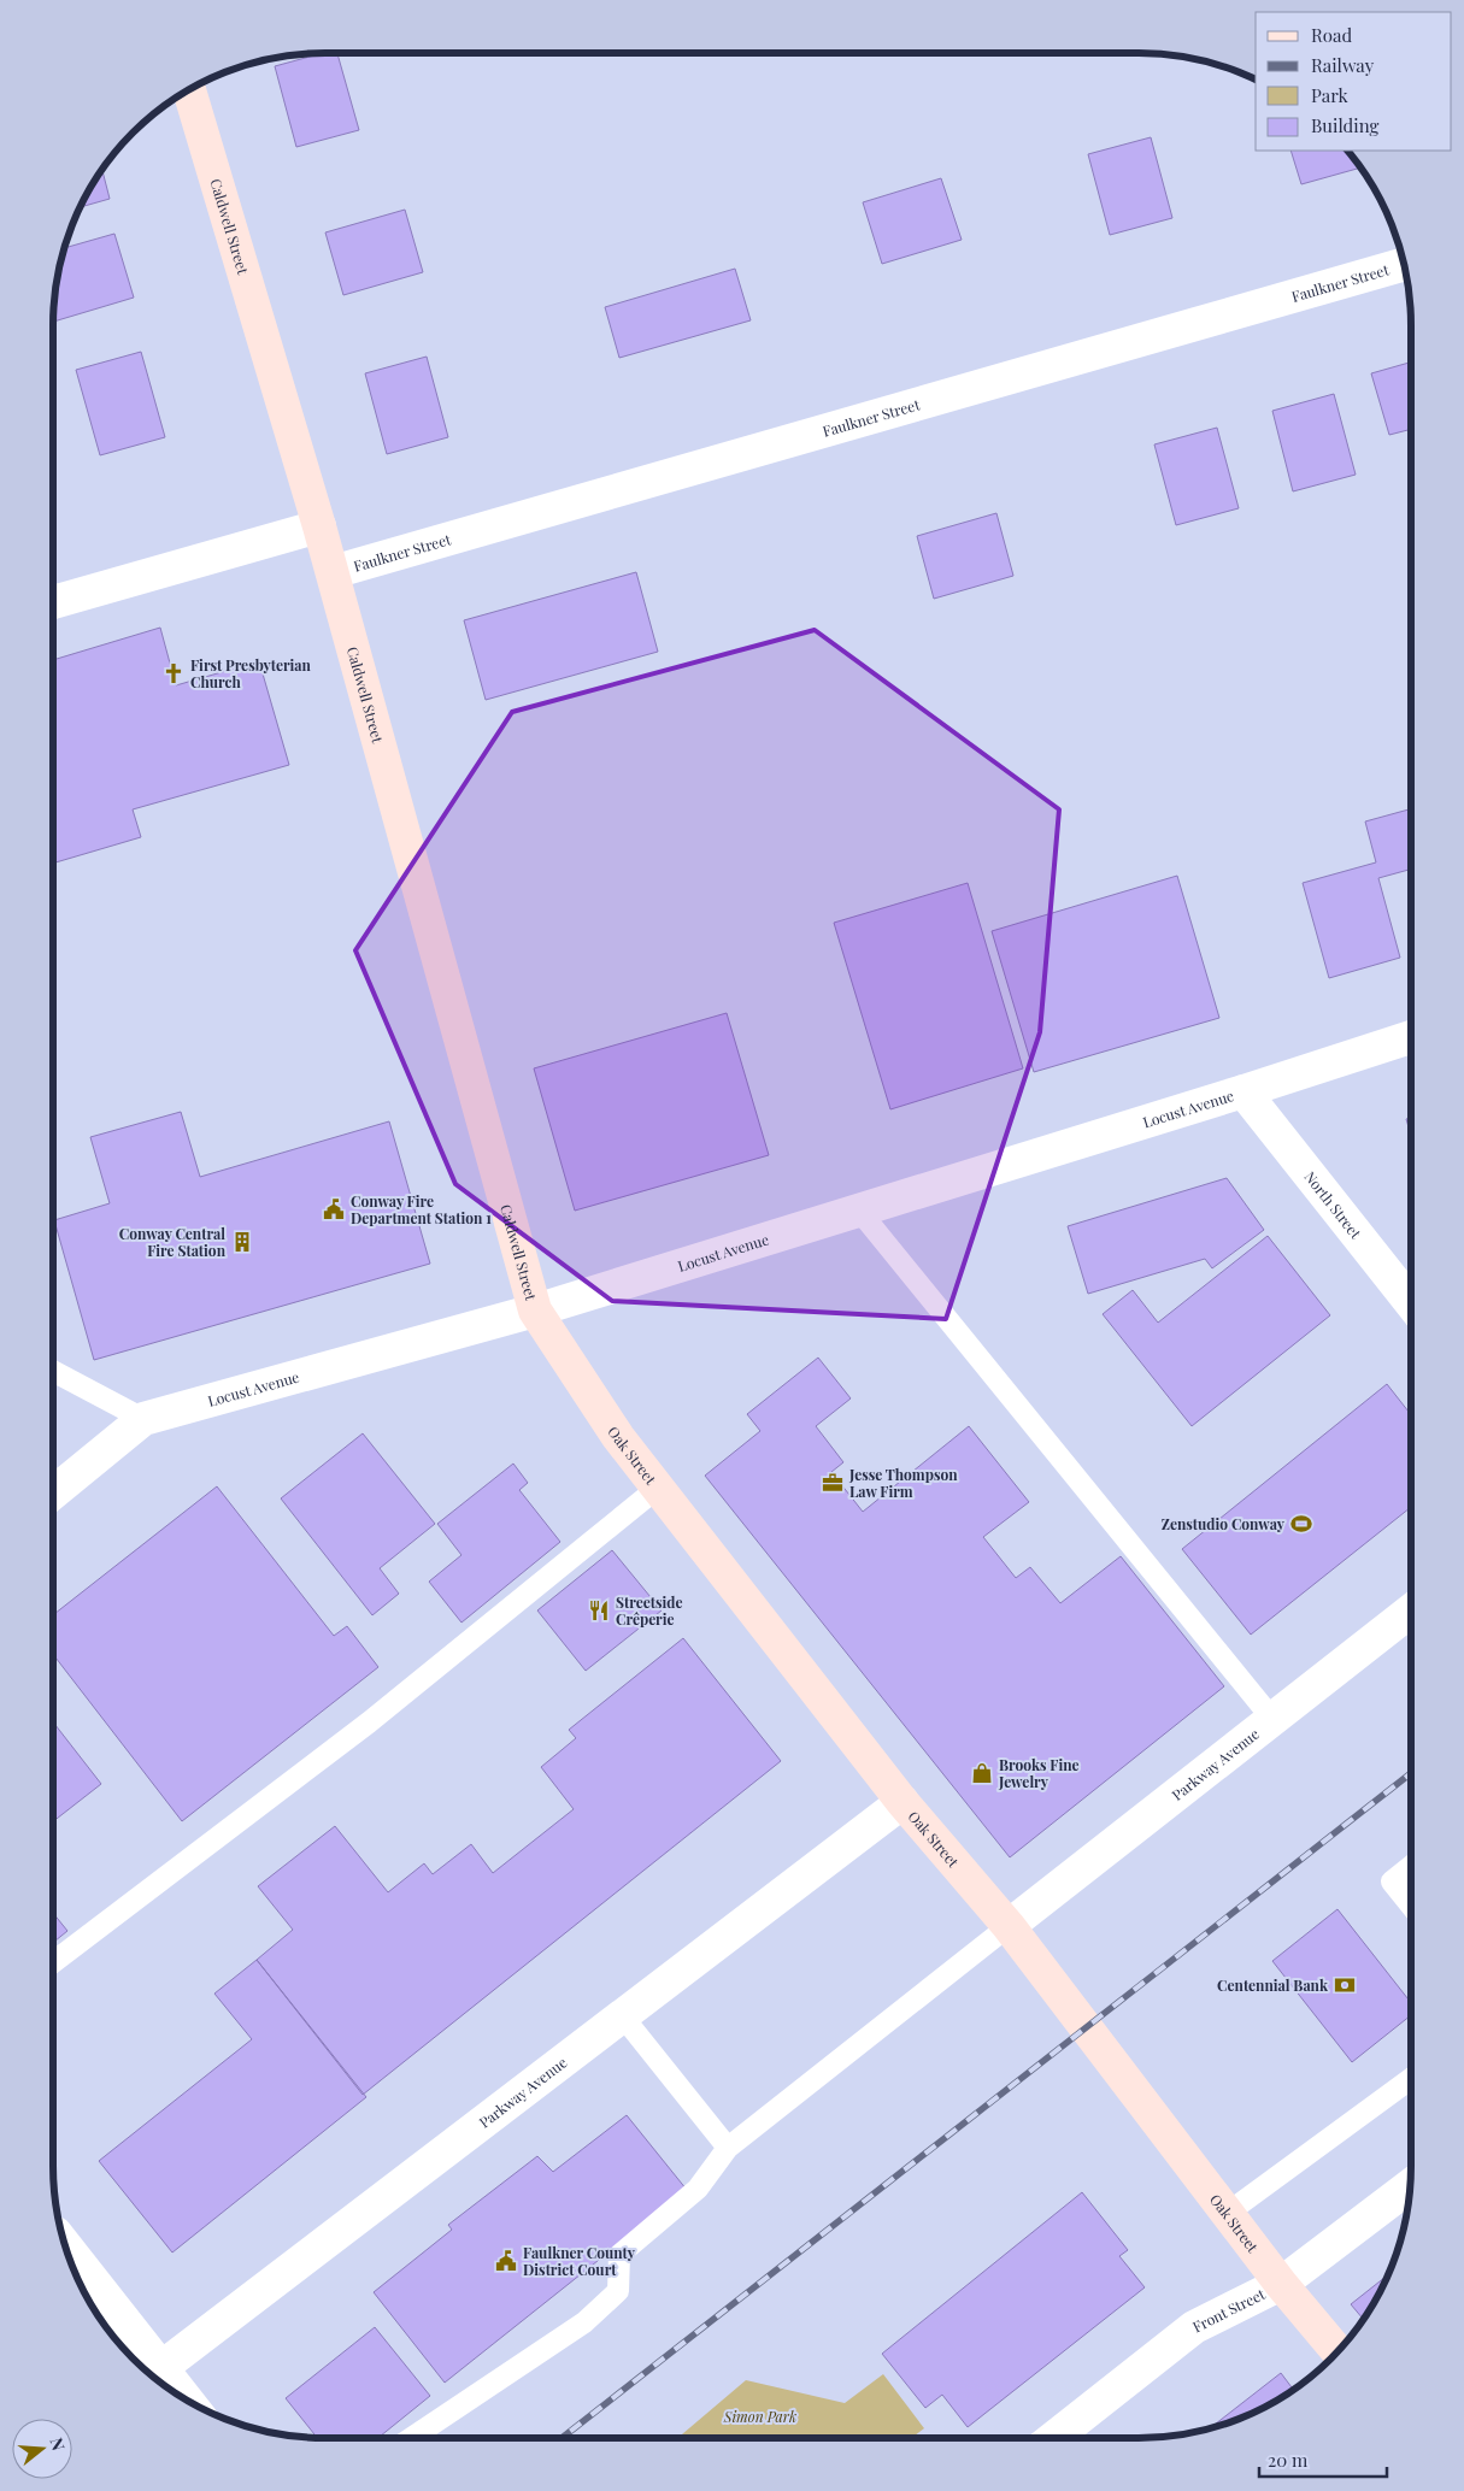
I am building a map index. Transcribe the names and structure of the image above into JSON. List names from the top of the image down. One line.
{"streets":{"main road":["Caldwell Street","Oak Street"],"street":["Faulkner Street","Locust Avenue","North Street","Parkway Avenue","Front Street"]},"crossings":[["Caldwell Street","Faulkner Street"],["Caldwell Street","Locust Avenue"],["Caldwell Street","Oak Street"],["Locust Avenue","North Street"],["Locust Avenue","Oak Street"],["Oak Street","Parkway Avenue"],["Oak Street","Front Street"]],"parks":["Simon Park"],"places":{"church":["First Presbyterian Church"],"public building":["Conway Fire Department Station 1","Faulkner County District Court"],"building":["Conway Central Fire Station"],"office":["Jesse Thompson Law Firm"],"sports":["Zenstudio Conway"],"restaurant":["Streetside Crêperie"],"shop":["Brooks Fine Jewelry"],"bank":["Centennial Bank"]},"legend":["Road","Railway","Park","Building"],"scale_bar":"20 m","north":"right"}
